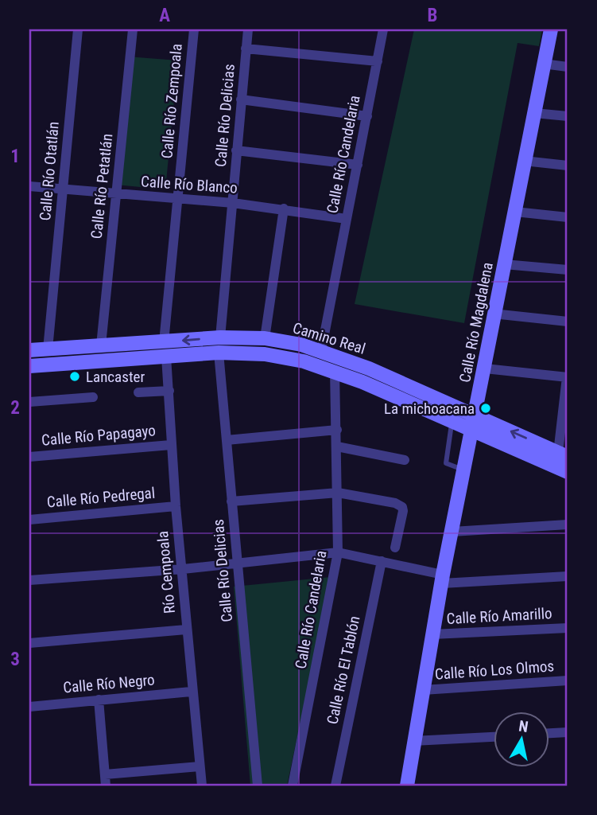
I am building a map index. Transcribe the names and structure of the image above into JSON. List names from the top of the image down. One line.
{"streets":{"street":["Calle Río Zempoala","Calle Río Delicias","Calle Río Candelaria","Calle Río Otatlán","Calle Río Blanco","Calle Río Petatlán","Calle Río Magdalena","Camino Real","Calle Río Papagayo","Calle Río Pedregal","Río Cempoala","Calle Río Amarillo","Calle Río El Tablón","Calle Río Los Olmos","Calle Río Negro"]},"crossings":[["Calle Río Zempoala","Calle Río Blanco"],["Calle Río Zempoala","Camino Real"],["Calle Río Delicias","Calle Río Blanco"],["Calle Río Delicias","Camino Real"],["Calle Río Candelaria","Calle Río Blanco"],["Calle Río Candelaria","Camino Real"],["Calle Río Otatlán","Calle Río Blanco"],["Calle Río Otatlán","Camino Real"],["Calle Río Blanco","Calle Río Petatlán"],["Calle Río Petatlán","Camino Real"],["Calle Río Magdalena","Camino Real"],["Calle Río Magdalena","Calle Río Amarillo"],["Calle Río Magdalena","Calle Río Los Olmos"],["Camino Real","Río Cempoala"],["Calle Río Papagayo","Río Cempoala"],["Calle Río Pedregal","Río Cempoala"],["Río Cempoala","Calle Río Negro"]],"places":["Lancaster","La michoacana"],"north":"top","grid":{"columns":["A","B"],"rows":["1","2","3"]}}
